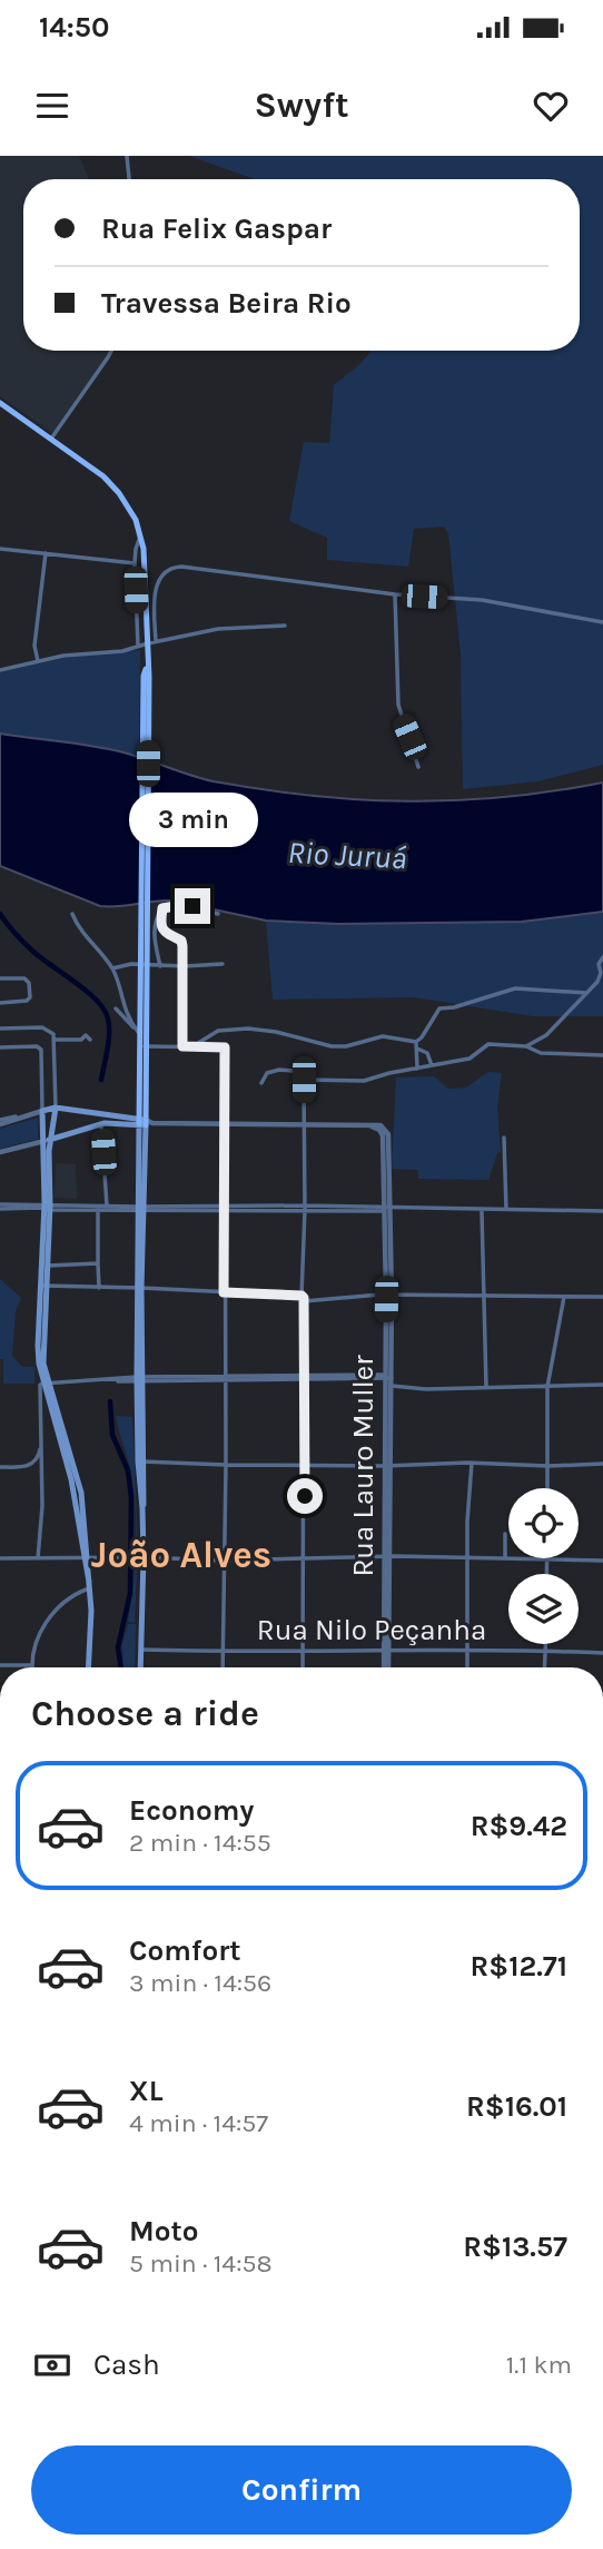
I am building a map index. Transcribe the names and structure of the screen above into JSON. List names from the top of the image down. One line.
{"streets":{"street":["Rua Lauro Muller","Rua Nilo Peçanha"]},"crossings":[["Rua Lauro Muller","Rua Nilo Peçanha"]],"districts":["João Alves"],"water":["Rio Juruá"],"page":{"status":"14:50","header":"Swyft","banner":["Rua Felix Gaspar","Travessa Beira Rio"],"bubble":"3 min","heading":"Choose a ride","list":[{"name":"Economy","note":"2 min · 14:55","value":"R$9.42"},{"name":"Comfort","note":"3 min · 14:56","value":"R$12.71"},{"name":"XL","note":"4 min · 14:57","value":"R$16.01"},{"name":"Moto","note":"5 min · 14:58","value":"R$13.57"}],"pay":["Cash","1.1 km"],"buttons":"Confirm"}}
